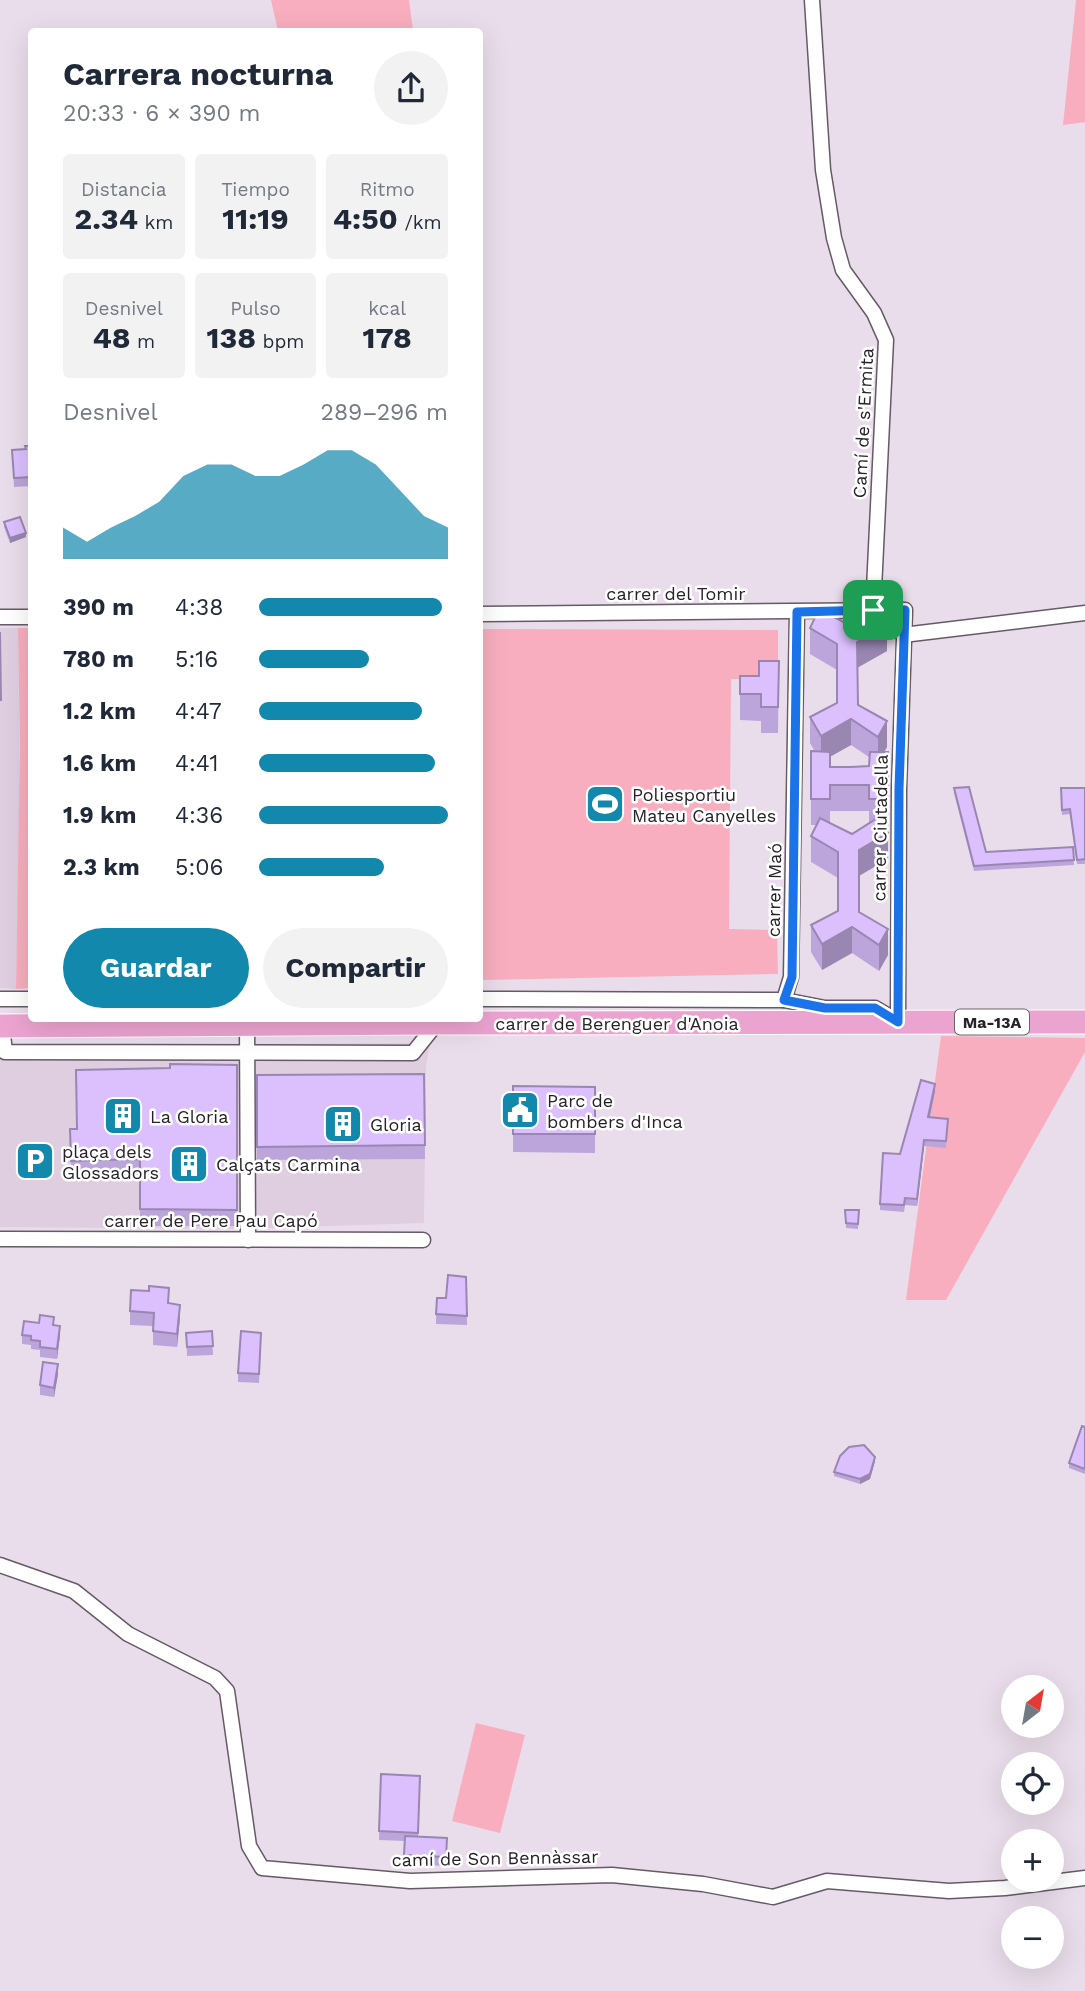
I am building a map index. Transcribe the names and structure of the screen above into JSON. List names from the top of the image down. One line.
{"streets":{"main road":["Ma-13A","carrer de Berenguer d'Anoia"],"street":["Camí de s'Ermita","carrer del Tomir","carrer Ciutadella","carrer Maó","carrer de Pere Pau Capó","camí de Son Bennàssar"]},"crossings":[["Camí de s'Ermita","carrer del Tomir"],["Camí de s'Ermita","carrer Ciutadella"],["carrer del Tomir","carrer Ciutadella"],["carrer del Tomir","carrer Maó"],["carrer Ciutadella","Ma-13A"],["carrer Ciutadella","carrer de Berenguer d'Anoia"],["Ma-13A","carrer de Berenguer d'Anoia"]],"places":{"sports":["Poliesportiu Mateu Canyelles"],"public building":["Parc de bombers d'Inca"],"building":["La Gloria","Gloria","Calçats Carmina"],"parking":["plaça dels Glossadors"]},"north":"top right","page":{"heading":["Carrera nocturna","20:33 · 6 × 390 m"],"stats":[["Distancia","2.34 km"],["Tiempo","11:19"],["Ritmo","4:50 /km"],["Desnivel","48 m"],["Pulso","138 bpm"],["kcal","178"]],"chart":["Desnivel","289–296 m"],"list":[{"name":"390 m","note":"4:38"},{"name":"780 m","note":"5:16"},{"name":"1.2 km","note":"4:47"},{"name":"1.6 km","note":"4:41"},{"name":"1.9 km","note":"4:36"},{"name":"2.3 km","note":"5:06"}],"buttons":["Guardar","Compartir"],"map_buttons":["+","−"]}}
